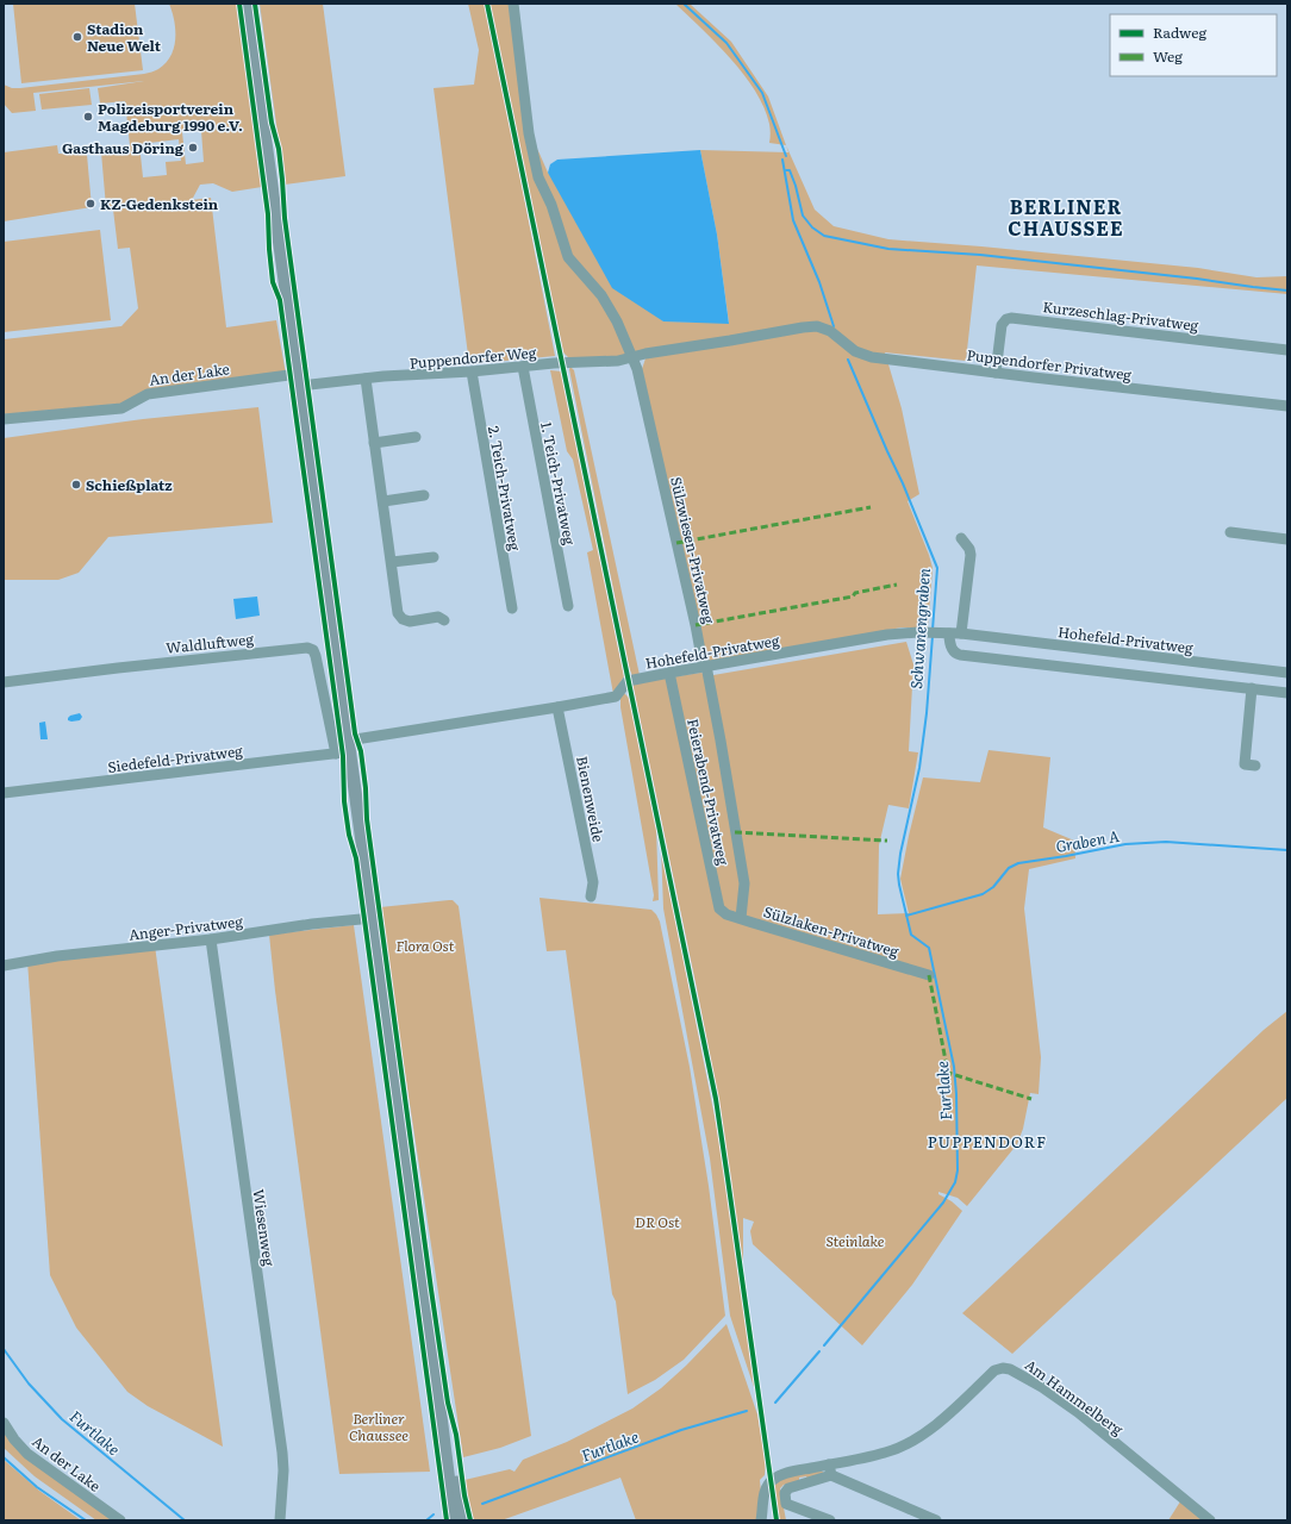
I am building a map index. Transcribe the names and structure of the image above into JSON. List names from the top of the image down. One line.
{"streets":{"street":["Kurzeschlag-Privatweg","Puppendorfer Weg","Puppendorfer Privatweg","An der Lake","1. Teich-Privatweg","2. Teich-Privatweg","Sülzwiesen-Privatweg","Hohefeld-Privatweg","Waldluftweg","Siedefeld-Privatweg","Feierabend-Privatweg","Bienenweide","Anger-Privatweg","Sülzlaken-Privatweg","Wiesenweg","Am Hammelberg"]},"crossings":[["Kurzeschlag-Privatweg","Puppendorfer Privatweg"],["Puppendorfer Weg","Puppendorfer Privatweg"],["Puppendorfer Weg","An der Lake"],["Puppendorfer Weg","1. Teich-Privatweg"],["Puppendorfer Weg","2. Teich-Privatweg"],["Puppendorfer Weg","Sülzwiesen-Privatweg"],["Sülzwiesen-Privatweg","Hohefeld-Privatweg"],["Sülzwiesen-Privatweg","Sülzlaken-Privatweg"],["Hohefeld-Privatweg","Siedefeld-Privatweg"],["Hohefeld-Privatweg","Feierabend-Privatweg"],["Hohefeld-Privatweg","Bienenweide"],["Waldluftweg","Siedefeld-Privatweg"],["Feierabend-Privatweg","Sülzlaken-Privatweg"],["Anger-Privatweg","Wiesenweg"]],"districts":["BERLINER CHAUSSEE","PUPPENDORF"],"water":["Schwanengraben","Graben A","Furtlake"],"parks":["Flora Ost","DR Ost","Steinlake","Berliner Chaussee"],"places":["Stadion Neue Welt","Polizeisportverein Magdeburg 1990 e.V.","Gasthaus Döring","KZ-Gedenkstein","Schießplatz"],"legend":["Radweg","Weg"]}
